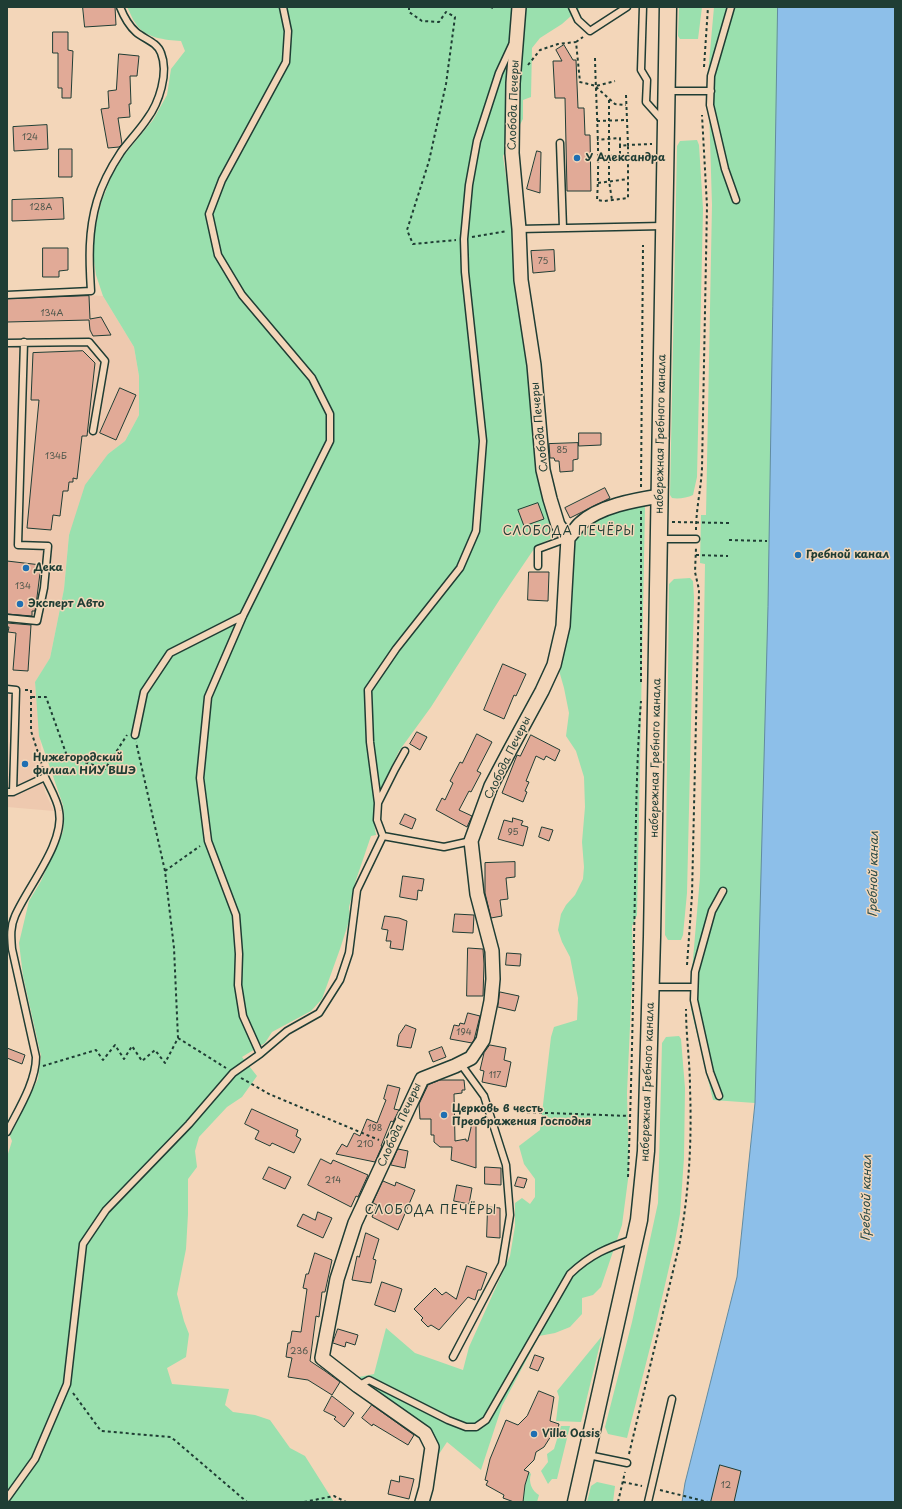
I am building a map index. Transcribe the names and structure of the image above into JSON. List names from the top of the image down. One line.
{"streets":{"street":["Слобода Печеры","набережная Гребного канала"]},"districts":["СЛОБОДА ПЕЧЁРЫ","СЛОБОДА ПЕЧЁРЫ"],"water":["Гребной канал"],"places":["У Александра","Гребной канал","Дека","Эксперт Авто","Нижегородский филиал НИУ ВШЭ","Церковь в честь Преображения Господня","Villa Oasis"],"house_numbers":["124","128А","75","134А","85","134Б","134","95","194","117","198","210","214","236","12"]}
